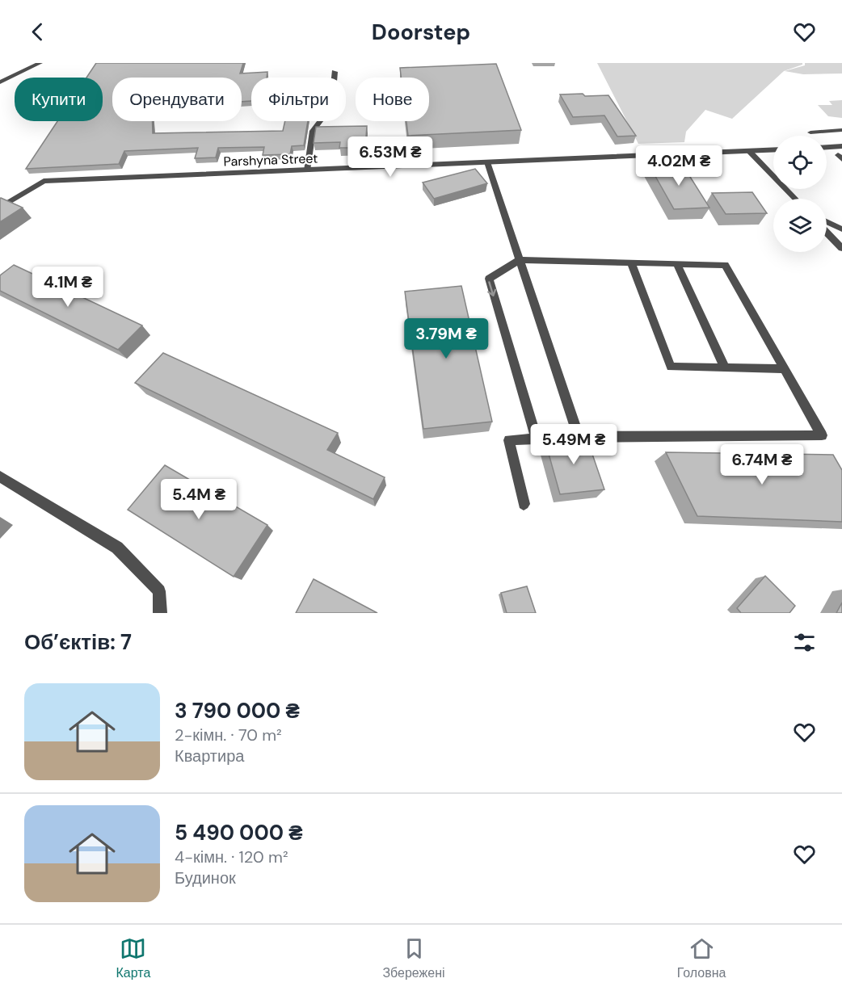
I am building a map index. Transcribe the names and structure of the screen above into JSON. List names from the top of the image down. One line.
{"streets":{"street":["Parshyna Street"]},"page":{"header":"Doorstep","chip":["Купити","Орендувати","Фільтри","Нове"],"price":["6.53M ₴","4.02M ₴","4.1M ₴","3.79M ₴","5.49M ₴","6.74M ₴","5.4M ₴"],"heading":"Об’єктів: 7","list":[{"name":"3 790 000 ₴","note":"2-кімн. · 70 m² · Квартира"},{"name":"5 490 000 ₴","note":"4-кімн. · 120 m² · Будинок"}],"tabs":["Карта","Збережені","Головна"]}}
